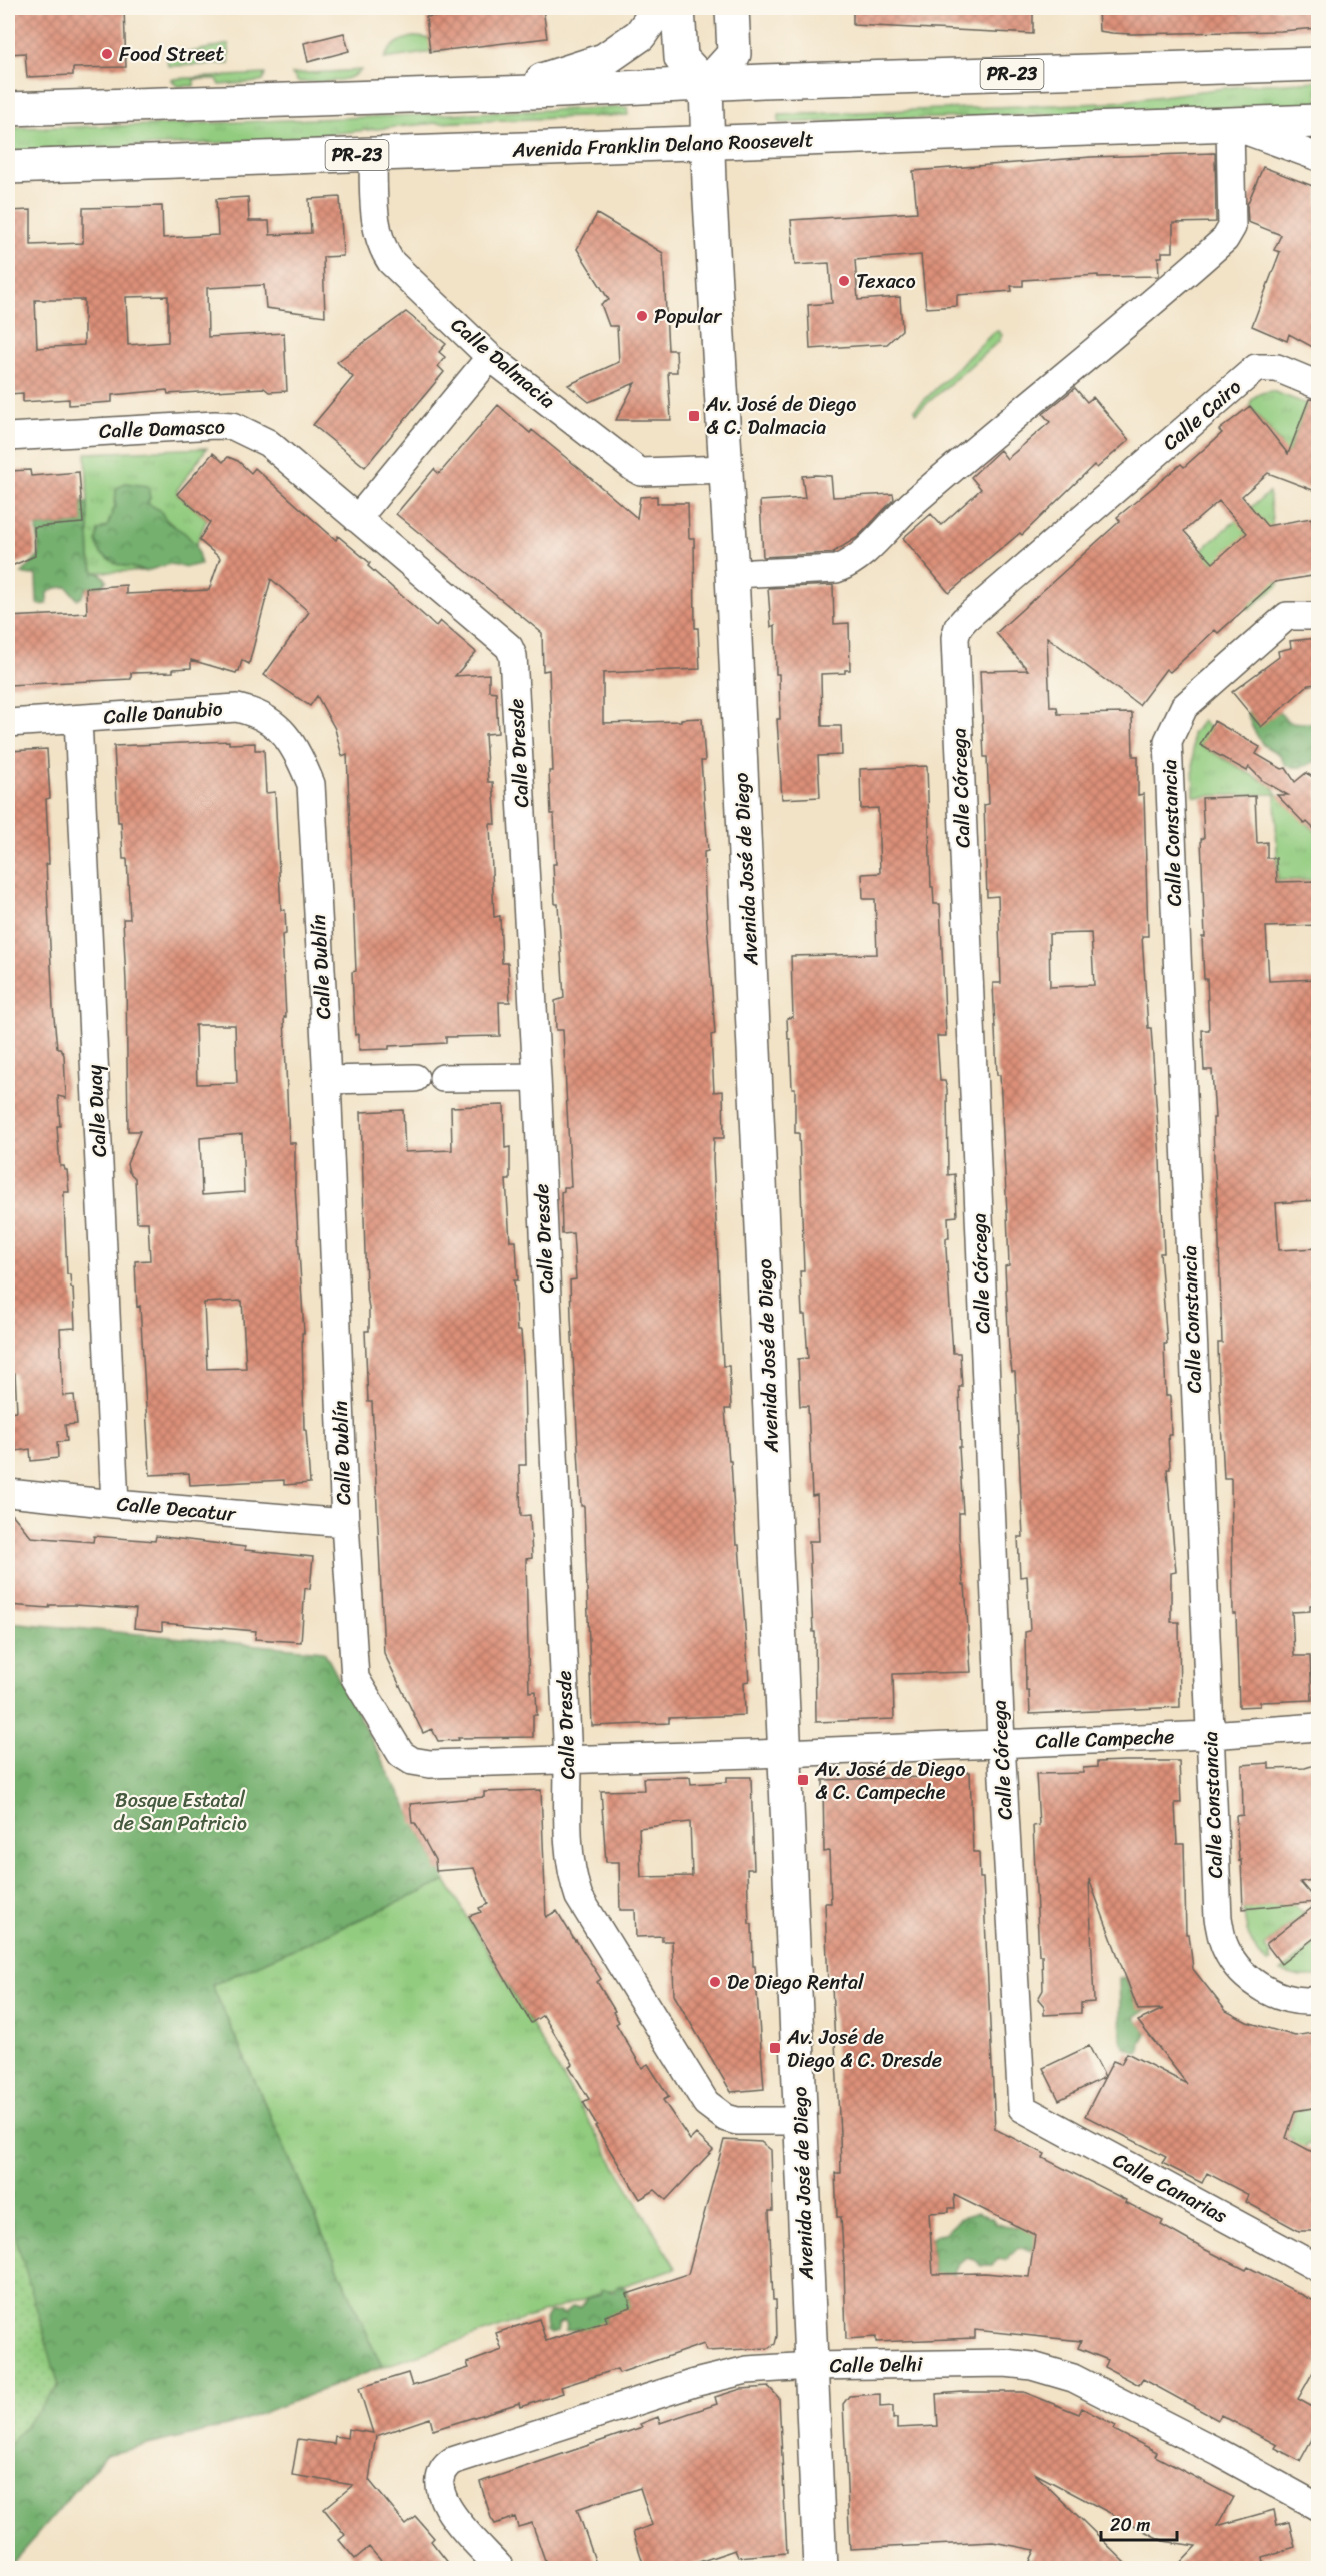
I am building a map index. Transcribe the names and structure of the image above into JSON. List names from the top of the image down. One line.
{"streets":{"main road":["PR-23","Avenida Franklin Delano Roosevelt","Avenida José de Diego"],"street":["Calle Dalmacia","Calle Cairo","Calle Damasco","Calle Danubio","Calle Dresde","Calle Córcega","Calle Constancia","Calle Dublín","Calle Duay","Calle Decatur","Calle Campeche","Calle Canarias","Calle Delhi"]},"crossings":[["PR-23","Avenida José de Diego"],["Avenida Franklin Delano Roosevelt","Calle Dalmacia"],["Avenida Franklin Delano Roosevelt","Avenida José de Diego"],["Calle Dalmacia","Avenida José de Diego"],["Calle Cairo","Calle Córcega"],["Calle Damasco","Calle Dresde"],["Calle Danubio","Calle Dublín"],["Calle Danubio","Calle Duay"],["Calle Dresde","Avenida José de Diego"],["Calle Dresde","Calle Dublín"],["Calle Córcega","Calle Campeche"],["Calle Córcega","Calle Canarias"],["Calle Constancia","Calle Campeche"],["Avenida José de Diego","Calle Dublín"],["Avenida José de Diego","Calle Campeche"],["Avenida José de Diego","Calle Delhi"],["Calle Dublín","Calle Decatur"],["Calle Dublín","Calle Campeche"],["Calle Duay","Calle Decatur"]],"parks":["Bosque Estatal de San Patricio"],"places":{"other":["Food Street","Texaco","Popular","De Diego Rental"],"transit":["Av. José de Diego & C. Dalmacia","Av. José de Diego & C. Campeche","Av. José de Diego & C. Dresde"]},"scale_bar":"20 m"}
